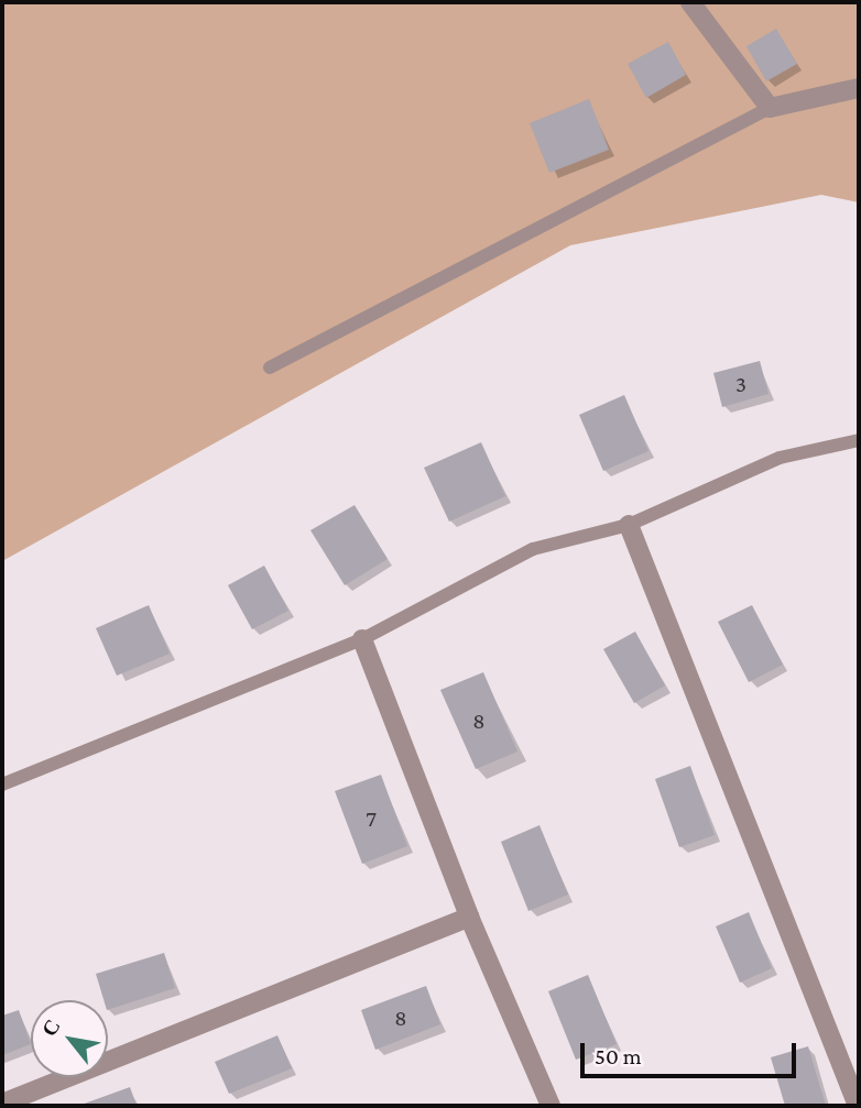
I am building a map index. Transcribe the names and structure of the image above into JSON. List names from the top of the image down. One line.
{"house_numbers":["3","8","7","8"],"scale_bar":"50 m","north":"top left"}
